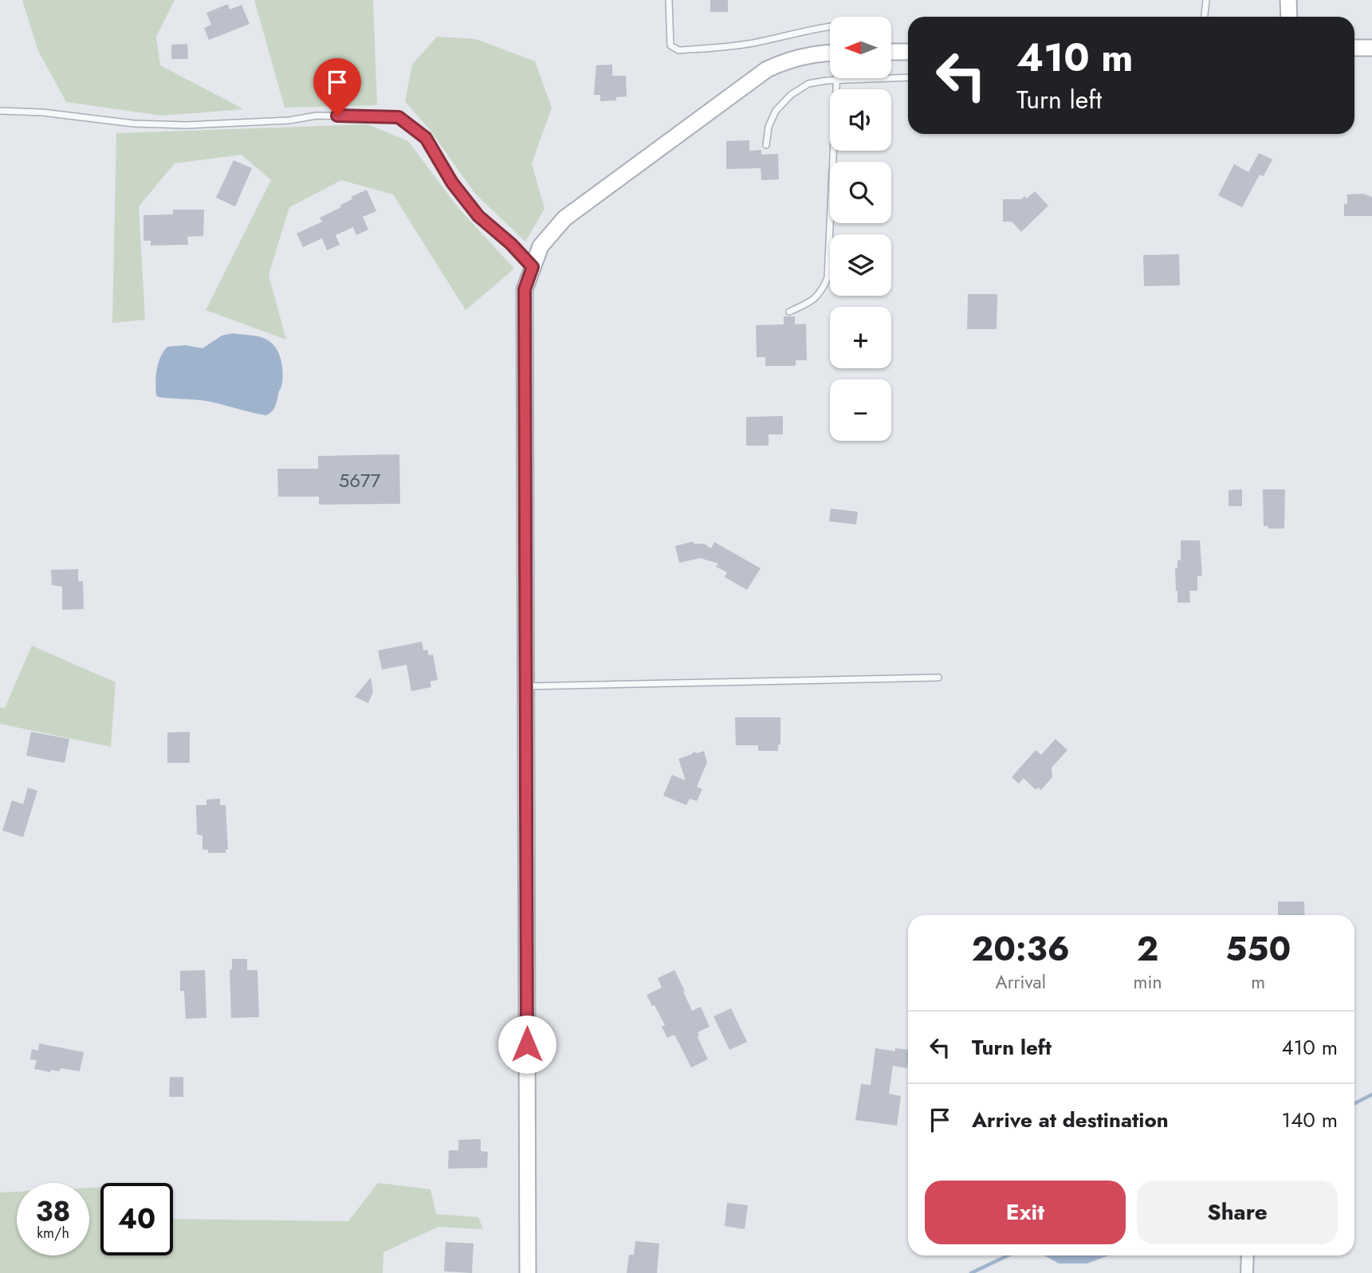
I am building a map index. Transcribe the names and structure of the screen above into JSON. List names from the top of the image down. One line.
{"house_numbers":["5677"],"north":"left","page":{"map_buttons":["+","−"],"turn":["410 m","Turn left"],"eta":["20:36","Arrival","2","min","550","m"],"list":[{"name":"Turn left","value":"410 m"},{"name":"Arrive at destination","value":"140 m"}],"buttons":["Exit","Share"],"speed":"38 km/h","limit":"40"}}
